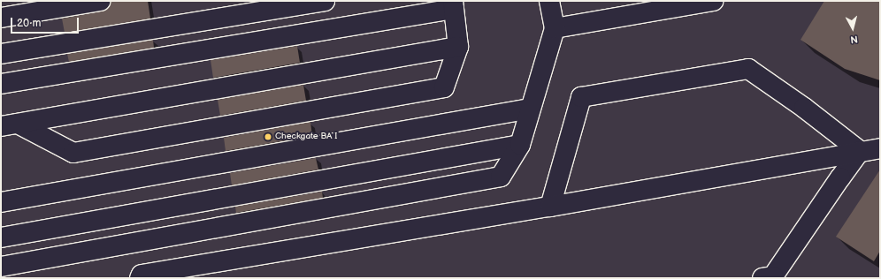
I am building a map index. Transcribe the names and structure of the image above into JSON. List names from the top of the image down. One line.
{"places":["Checkgate BA I"],"scale_bar":"20 m","north":"bottom"}
